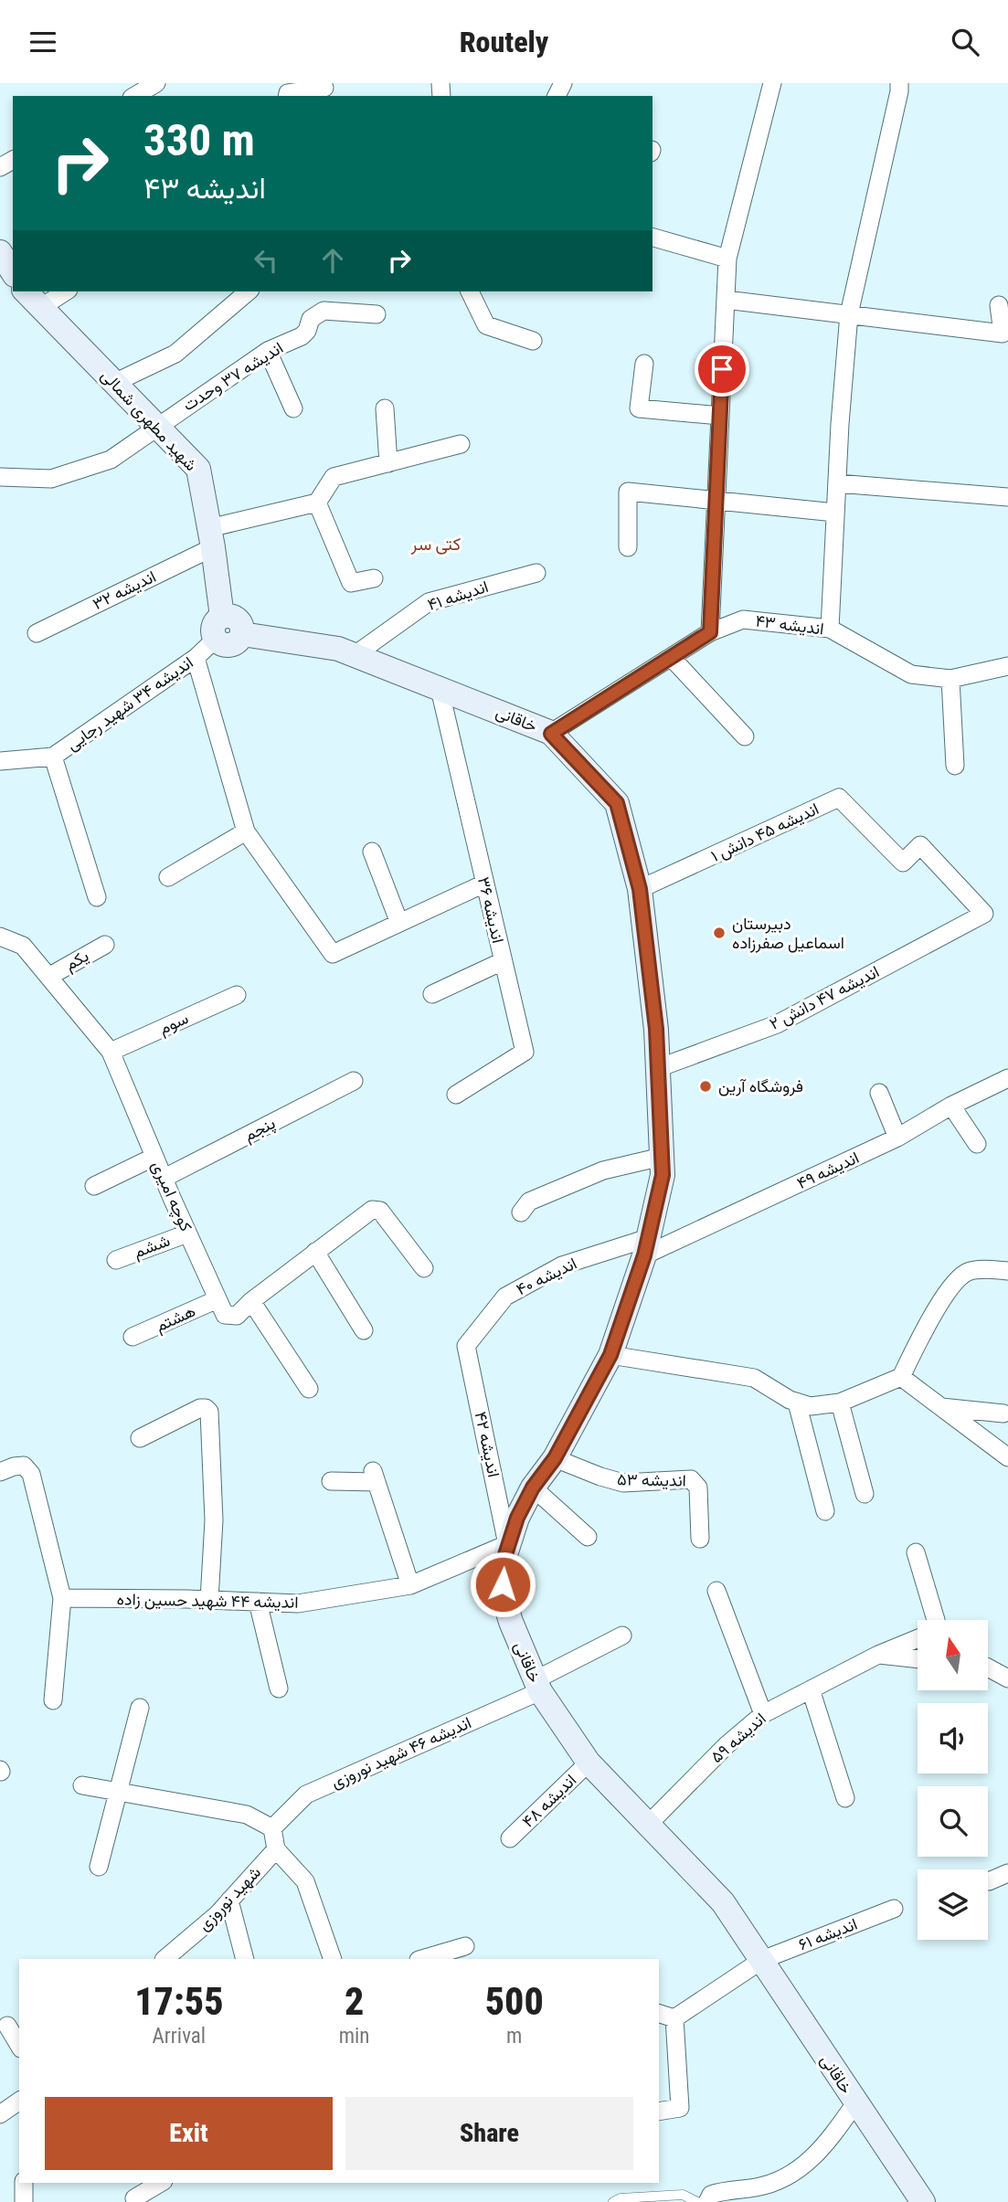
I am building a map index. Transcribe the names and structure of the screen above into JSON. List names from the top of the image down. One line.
{"streets":{"main road":["شهید مطهری شمالی","خاقانی"],"street":["اندیشه ۳۷ وحدت","اندیشه ۳۲","اندیشه ۴۱","اندیشه ۴۳","اندیشه ۳۴ شهید رجایی","اندیشه ۴۵ دانش ۱","اندیشه ۳۶","یکم","اندیشه ۴۷ دانش ۲","سوم","پنجم","اندیشه ۴۹","کوچه امیری","ششم","اندیشه ۴۰","هشتم","اندیشه ۴۲","اندیشه ۵۳","اندیشه ۴۴ شهید حسین زاده","اندیشه ۵۹","اندیشه ۴۶ شهید نوروزی","اندیشه ۴۸","شهید نوروزی","اندیشه ۶۱"]},"crossings":[["اندیشه ۳۷ وحدت","شهید مطهری شمالی"],["شهید مطهری شمالی","اندیشه ۳۲"],["شهید مطهری شمالی","اندیشه ۳۴ شهید رجایی"],["شهید مطهری شمالی","خاقانی"],["اندیشه ۴۱","خاقانی"],["اندیشه ۴۳","خاقانی"],["اندیشه ۳۴ شهید رجایی","خاقانی"],["خاقانی","اندیشه ۴۵ دانش ۱"],["خاقانی","اندیشه ۳۶"],["خاقانی","اندیشه ۴۷ دانش ۲"],["خاقانی","اندیشه ۴۹"],["خاقانی","اندیشه ۴۰"],["خاقانی","اندیشه ۴۲"],["خاقانی","اندیشه ۵۳"],["خاقانی","اندیشه ۴۴ شهید حسین زاده"],["خاقانی","اندیشه ۵۹"],["خاقانی","اندیشه ۴۶ شهید نوروزی"],["خاقانی","اندیشه ۴۸"],["خاقانی","اندیشه ۶۱"],["اندیشه ۴۵ دانش ۱","اندیشه ۴۷ دانش ۲"],["یکم","کوچه امیری"],["سوم","کوچه امیری"],["پنجم","کوچه امیری"],["اندیشه ۴۹","اندیشه ۴۰"],["کوچه امیری","ششم"],["کوچه امیری","هشتم"],["اندیشه ۴۰","اندیشه ۴۲"],["اندیشه ۴۲","اندیشه ۴۴ شهید حسین زاده"]],"districts":["کتی سر"],"places":["دبیرستان اسماعیل صفرزاده","فروشگاه آرین"],"north":"top","page":{"header":"Routely","turn":["330 m","اندیشه ۴۳"],"eta":["17:55","Arrival","2","min","500","m"],"buttons":["Exit","Share"]}}
